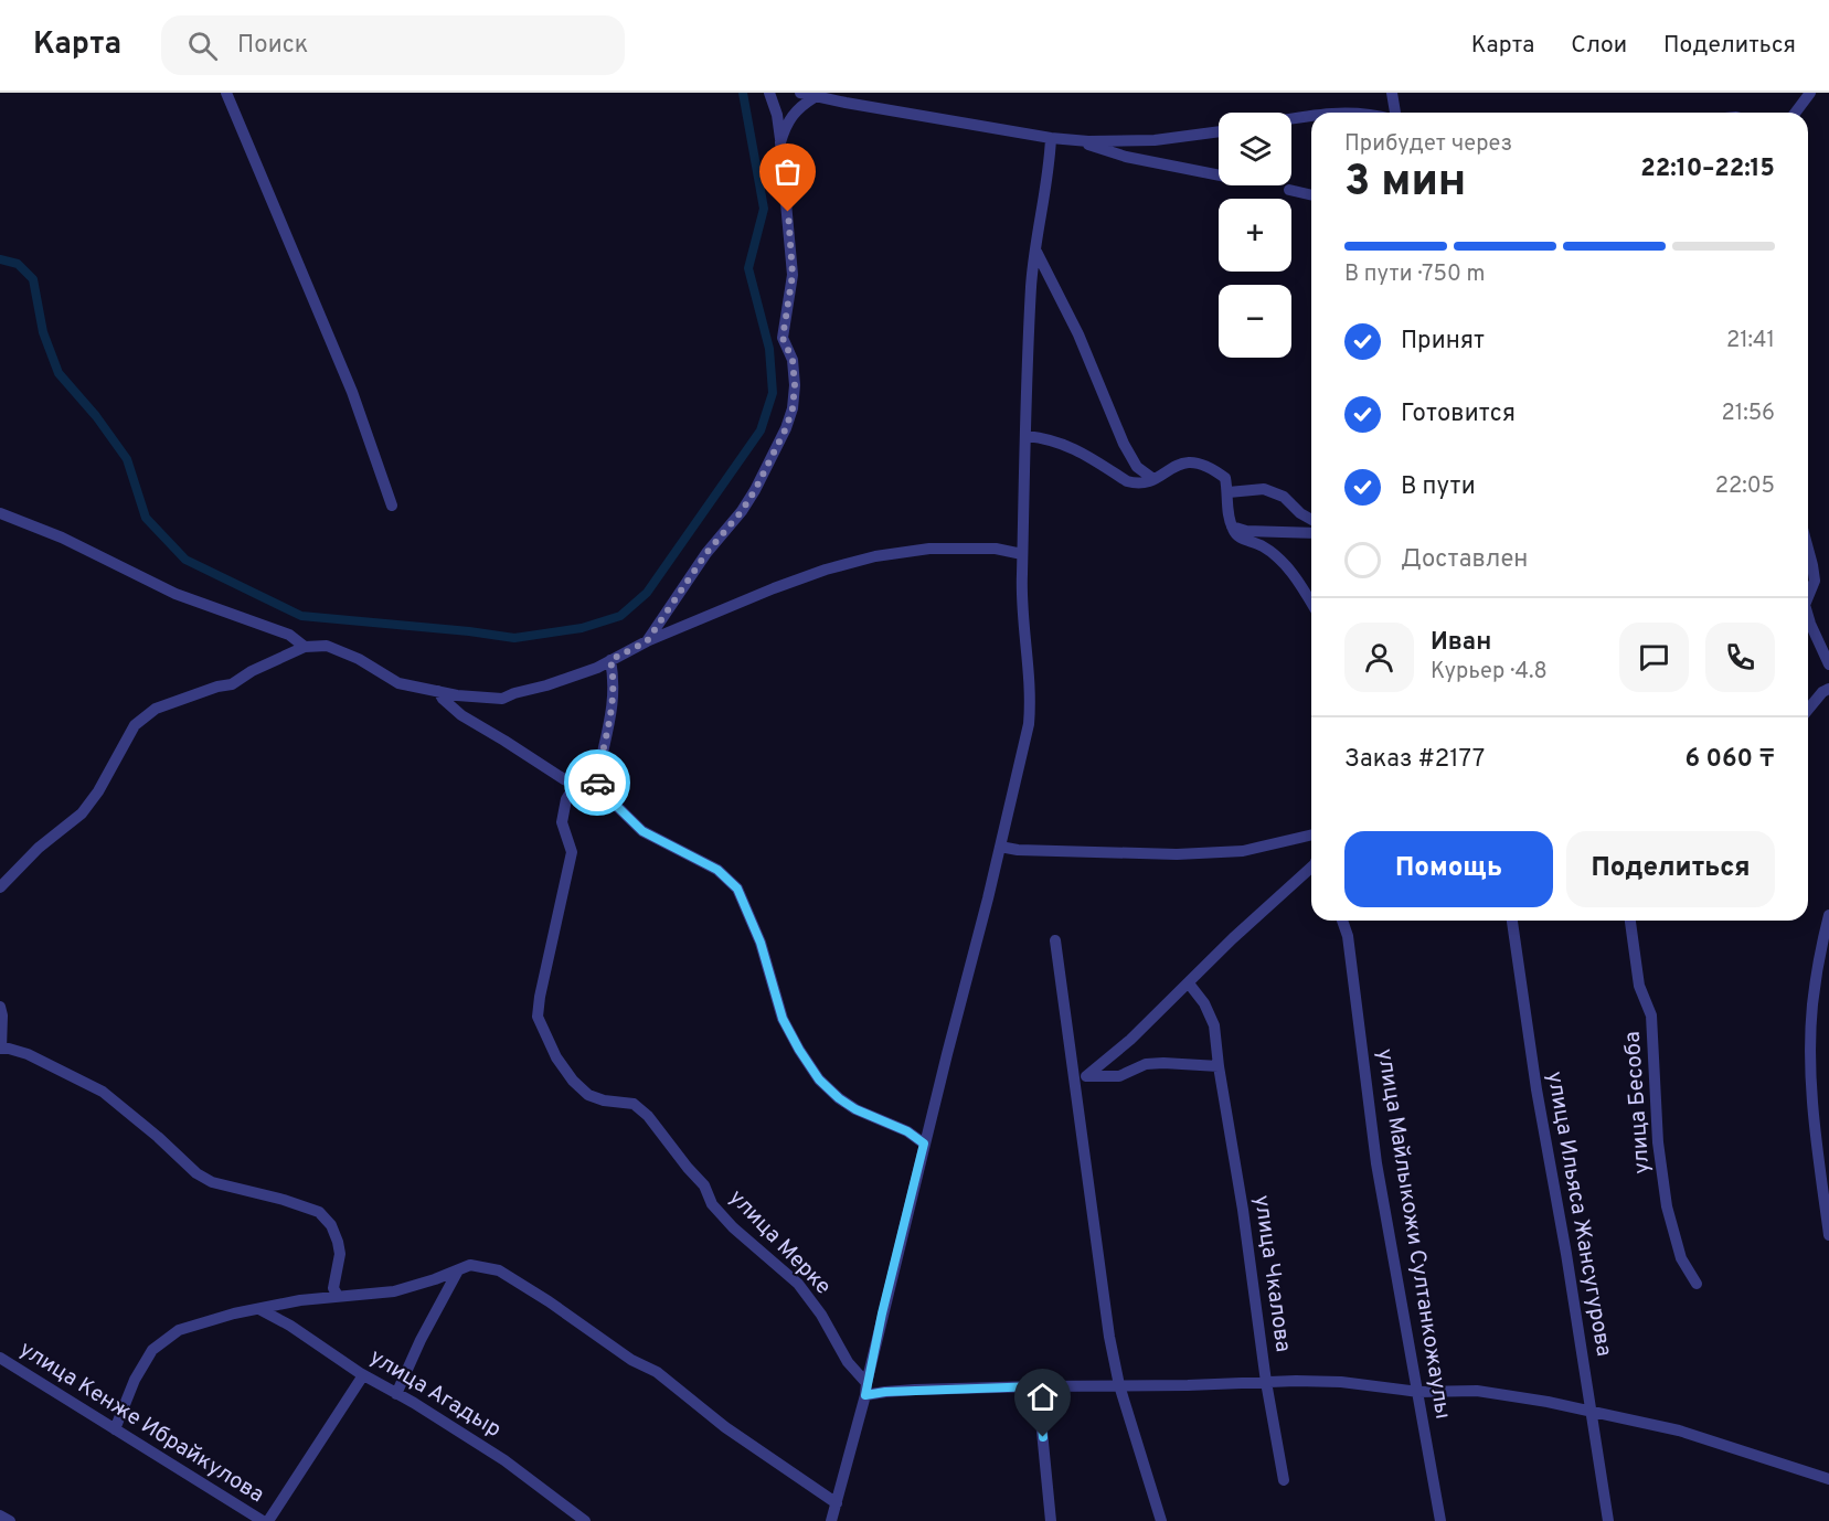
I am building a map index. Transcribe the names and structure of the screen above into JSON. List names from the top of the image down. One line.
{"streets":{"street":["улица Бесоба","улица Ильяса Жансугурова","улица Майлыкожи Султанкожаулы","улица Мерке","улица Чкалова","улица Агадыр","улица Кенже Ибрайкулова"]},"page":{"header":"Карта","search":"Поиск","nav":["Карта","Слои","Поделиться"],"map_buttons":["+","−"],"heading":["3 мин","Прибудет через","22:10–22:15"],"panel":["Иван","Курьер · 4.8","Заказ #2177","6 060 ₸"],"bar":"В пути · 750 m","list":[["Принят","21:41"],["Готовится","21:56"],["В пути","22:05"],"Доставлен"],"buttons":["Помощь","Поделиться"]}}
